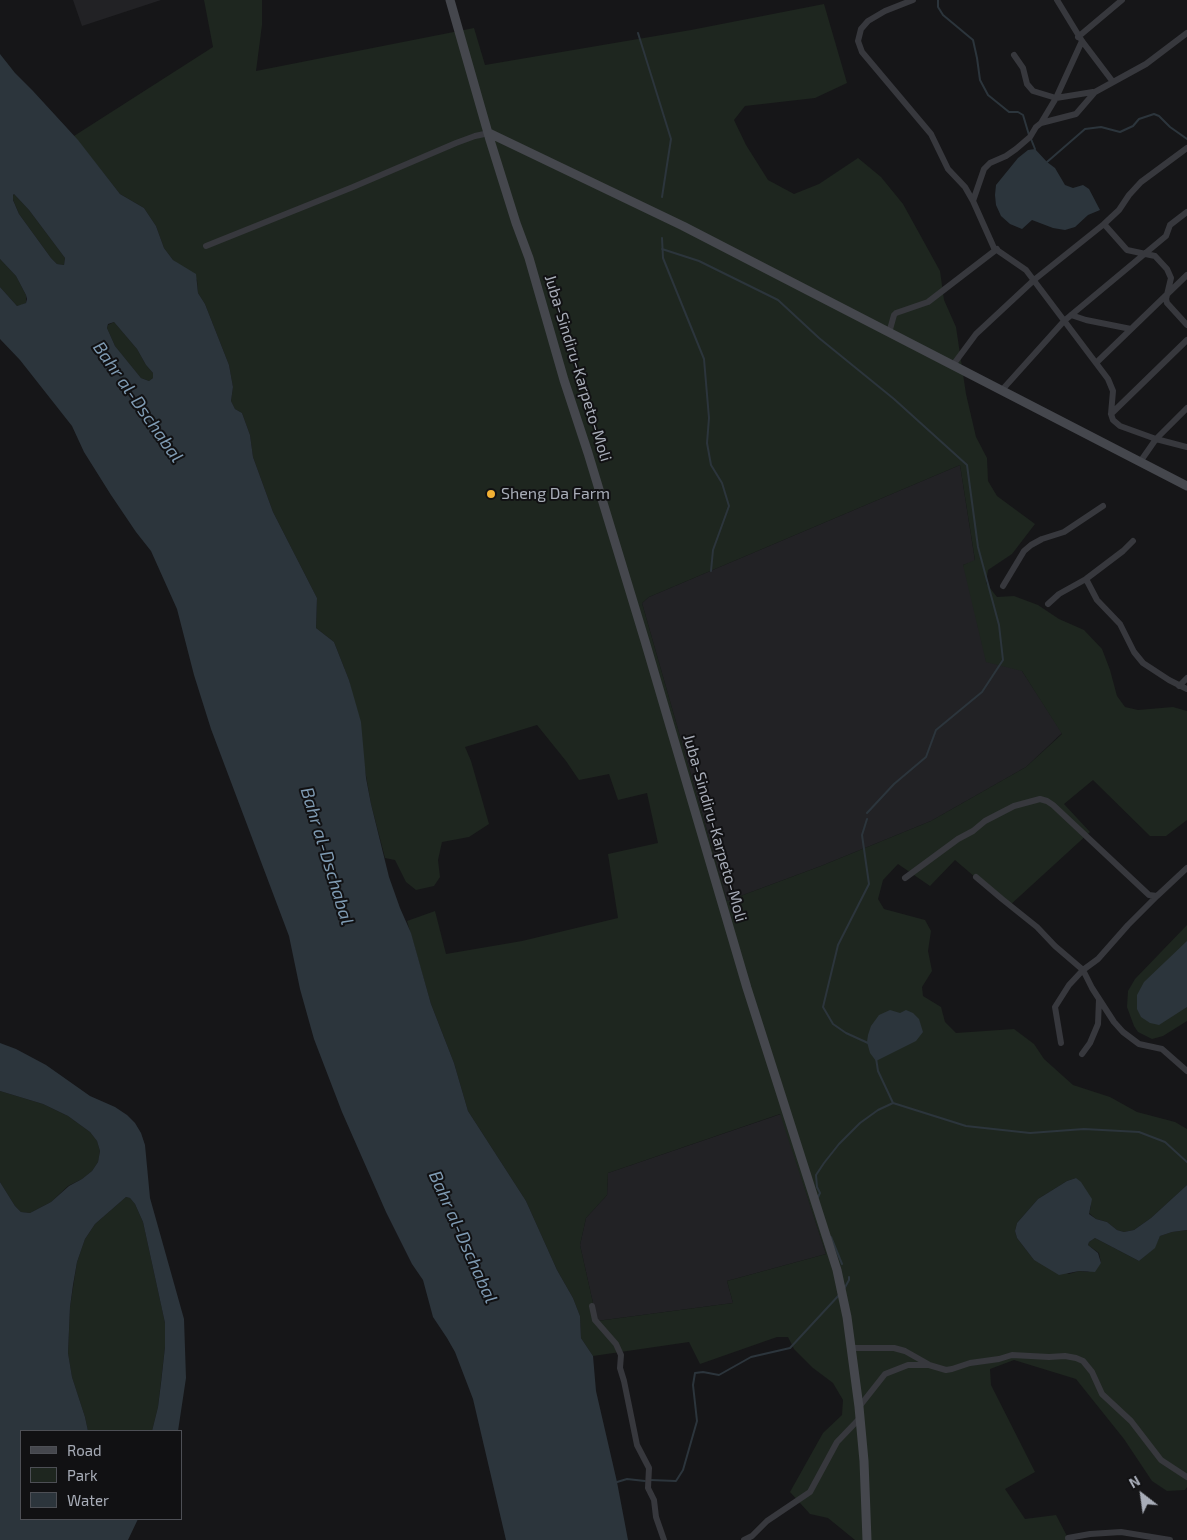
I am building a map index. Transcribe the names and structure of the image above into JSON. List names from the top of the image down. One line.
{"streets":{"main road":["Juba-Sindiru-Karpeto-Moli"]},"water":["Bahr al-Dschabal"],"places":["Sheng Da Farm"],"legend":["Road","Park","Water"],"north":"top left"}
